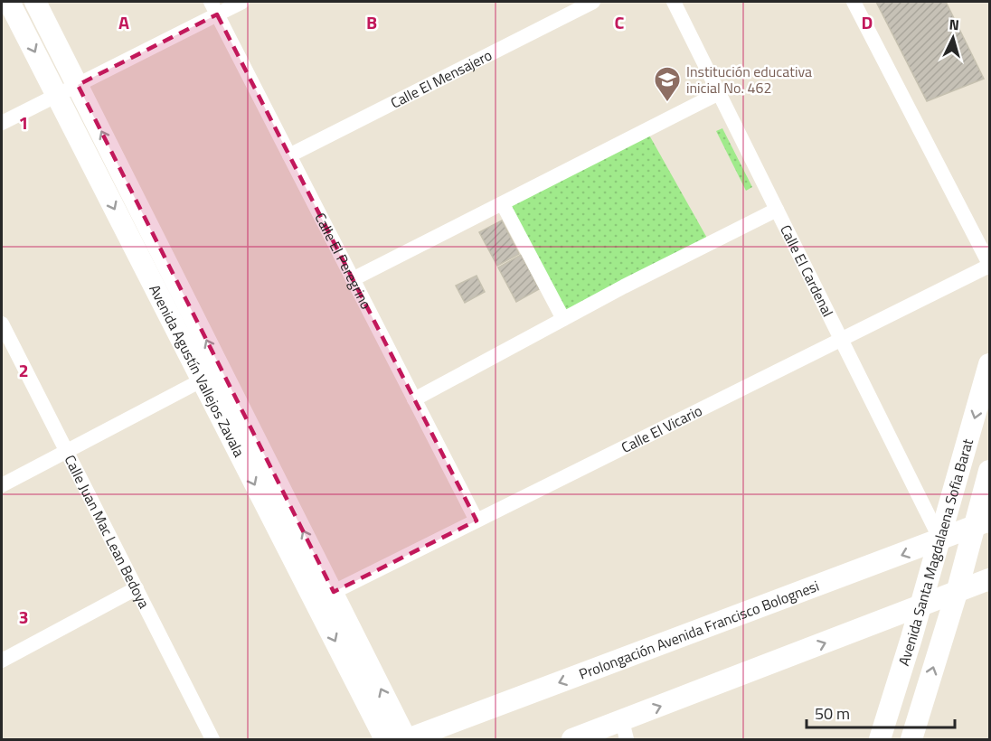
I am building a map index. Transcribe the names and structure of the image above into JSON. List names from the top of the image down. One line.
{"streets":{"street":["Calle El Mensajero","Calle El Peregrino","Calle El Cardenal","Avenida Agustín Vallejos Zavala","Calle El Vicario","Calle Juan Mac Lean Bedoya","Avenida Santa Magdalaena Sofia Barat","Prolongación Avenida Francisco Bolognesi"]},"crossings":[["Calle El Mensajero","Calle El Peregrino"],["Calle El Peregrino","Calle El Vicario"],["Calle El Cardenal","Calle El Vicario"],["Calle El Cardenal","Avenida Santa Magdalaena Sofia Barat"],["Calle El Cardenal","Prolongación Avenida Francisco Bolognesi"],["Avenida Agustín Vallejos Zavala","Calle El Vicario"],["Avenida Agustín Vallejos Zavala","Prolongación Avenida Francisco Bolognesi"],["Avenida Santa Magdalaena Sofia Barat","Prolongación Avenida Francisco Bolognesi"]],"places":{"school or university":["Institución educativa inicial No. 462"]},"scale_bar":"50 m","north":"top","grid":{"columns":["A","B","C","D"],"rows":["1","2","3"]}}
